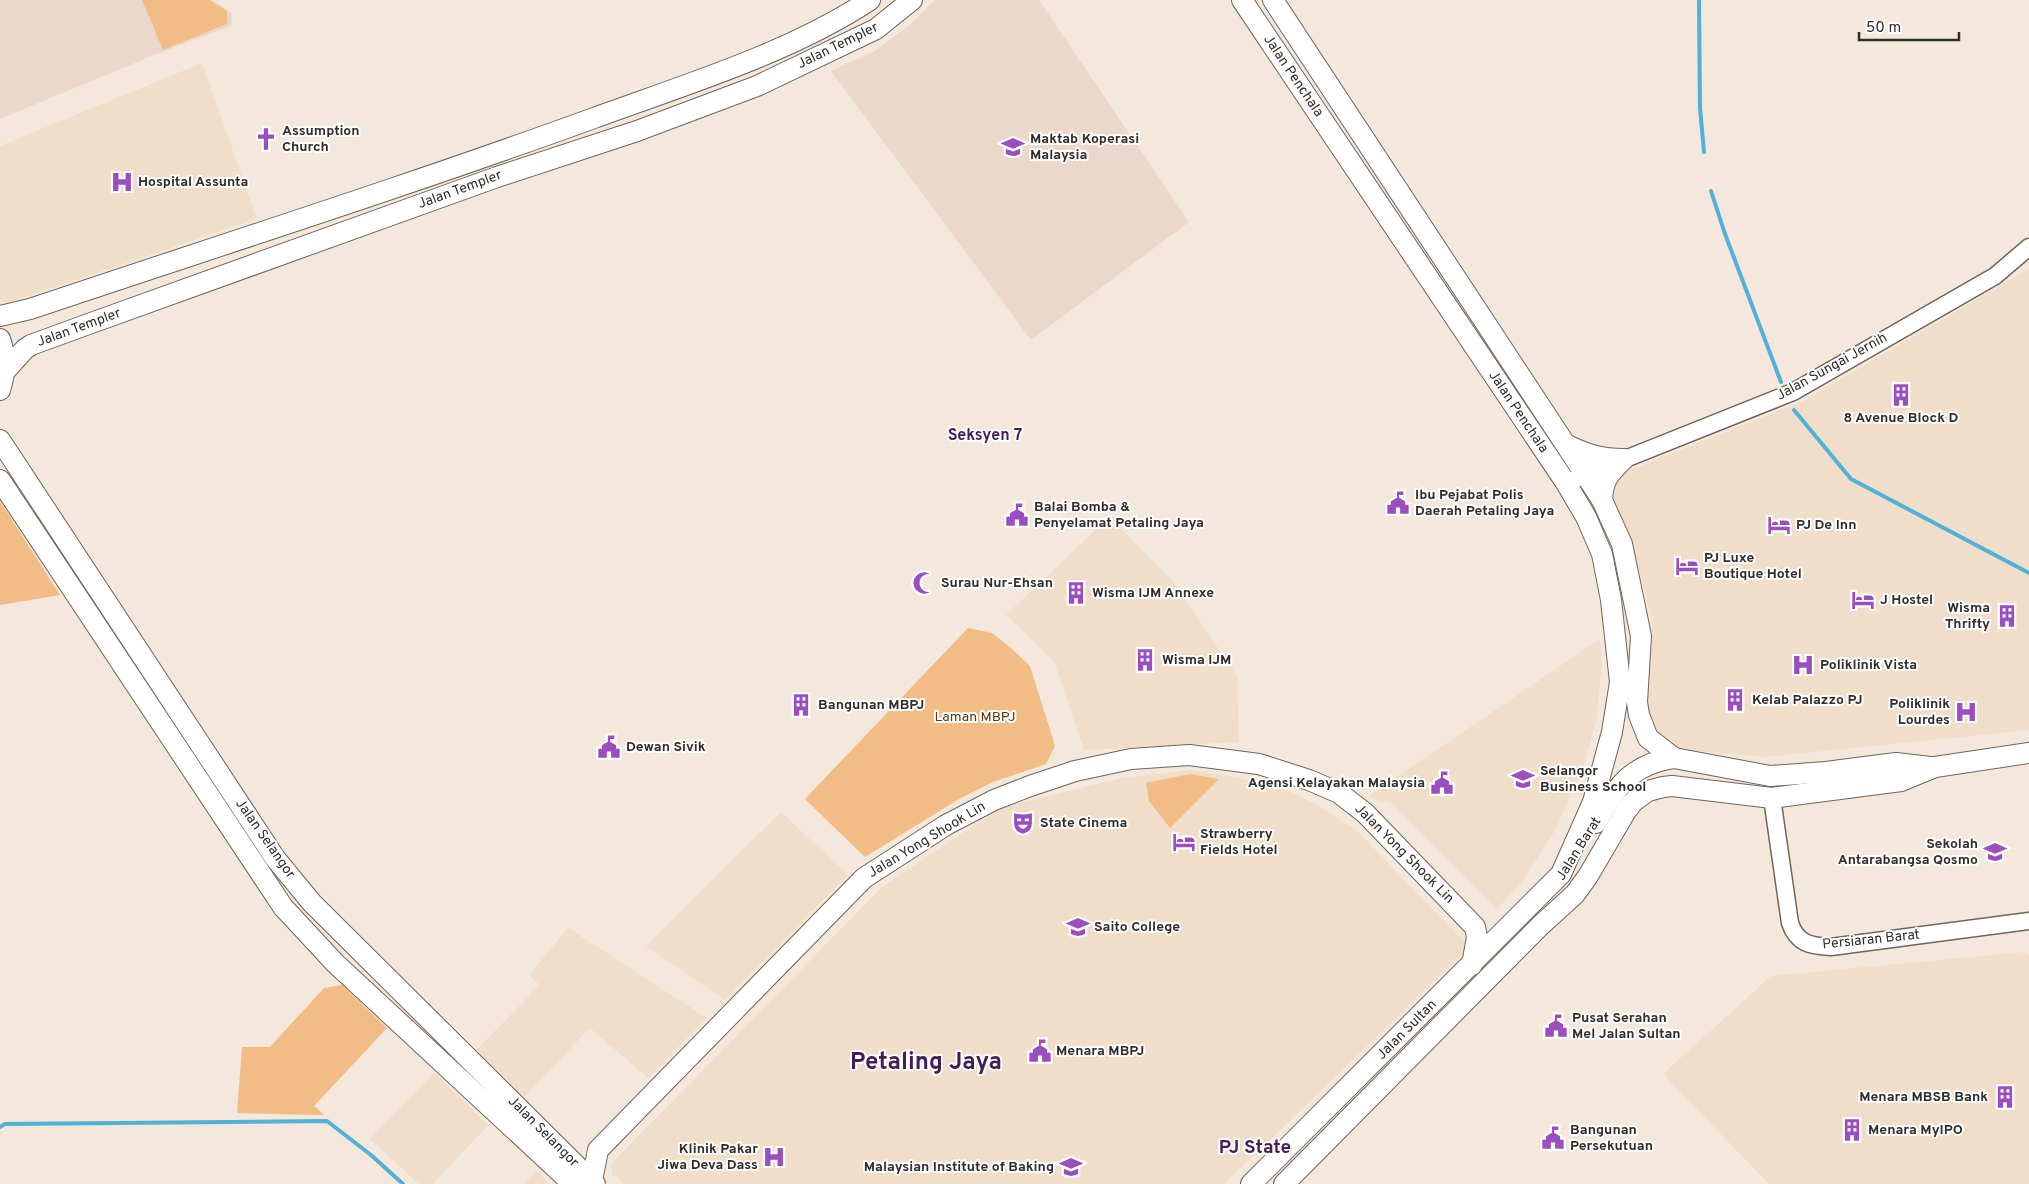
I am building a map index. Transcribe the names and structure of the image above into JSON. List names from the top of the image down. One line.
{"streets":{"main road":["Jalan Templer","Jalan Penchala","Jalan Selangor","Jalan Yong Shook Lin","Jalan Barat","Jalan Sultan"],"street":["Jalan Sungai Jernih","Persiaran Barat"]},"crossings":[["Jalan Penchala","Jalan Sungai Jernih"],["Jalan Penchala","Jalan Barat"],["Jalan Penchala","Jalan Sultan"],["Jalan Selangor","Jalan Yong Shook Lin"],["Jalan Yong Shook Lin","Jalan Sultan"],["Jalan Barat","Persiaran Barat"],["Jalan Barat","Jalan Sultan"]],"districts":["Seksyen 7","Petaling Jaya","PJ State"],"parks":["Laman MBPJ"],"places":{"church":["Assumption Church"],"school or university":["Maktab Koperasi Malaysia","Selangor Business School","Sekolah Antarabangsa Qosmo","Saito College","Malaysian Institute of Baking"],"hospital":["Hospital Assunta","Poliklinik Vista","Poliklinik Lourdes","Klinik Pakar Jiwa Deva Dass"],"building":["8 Avenue Block D","Wisma IJM Annexe","Wisma Thrifty","Wisma IJM","Kelab Palazzo PJ","Bangunan MBPJ","Menara MBSB Bank","Menara MyIPO"],"public building":["Ibu Pejabat Polis Daerah Petaling Jaya","Balai Bomba & Penyelamat Petaling Jaya","Dewan Sivik","Agensi Kelayakan Malaysia","Pusat Serahan Mel Jalan Sultan","Menara MBPJ","Bangunan Persekutuan"],"hotel":["PJ De Inn","PJ Luxe Boutique Hotel","J Hostel","Strawberry Fields Hotel"],"mosque":["Surau Nur-Ehsan"],"theatre":["State Cinema"]},"scale_bar":"50 m"}
